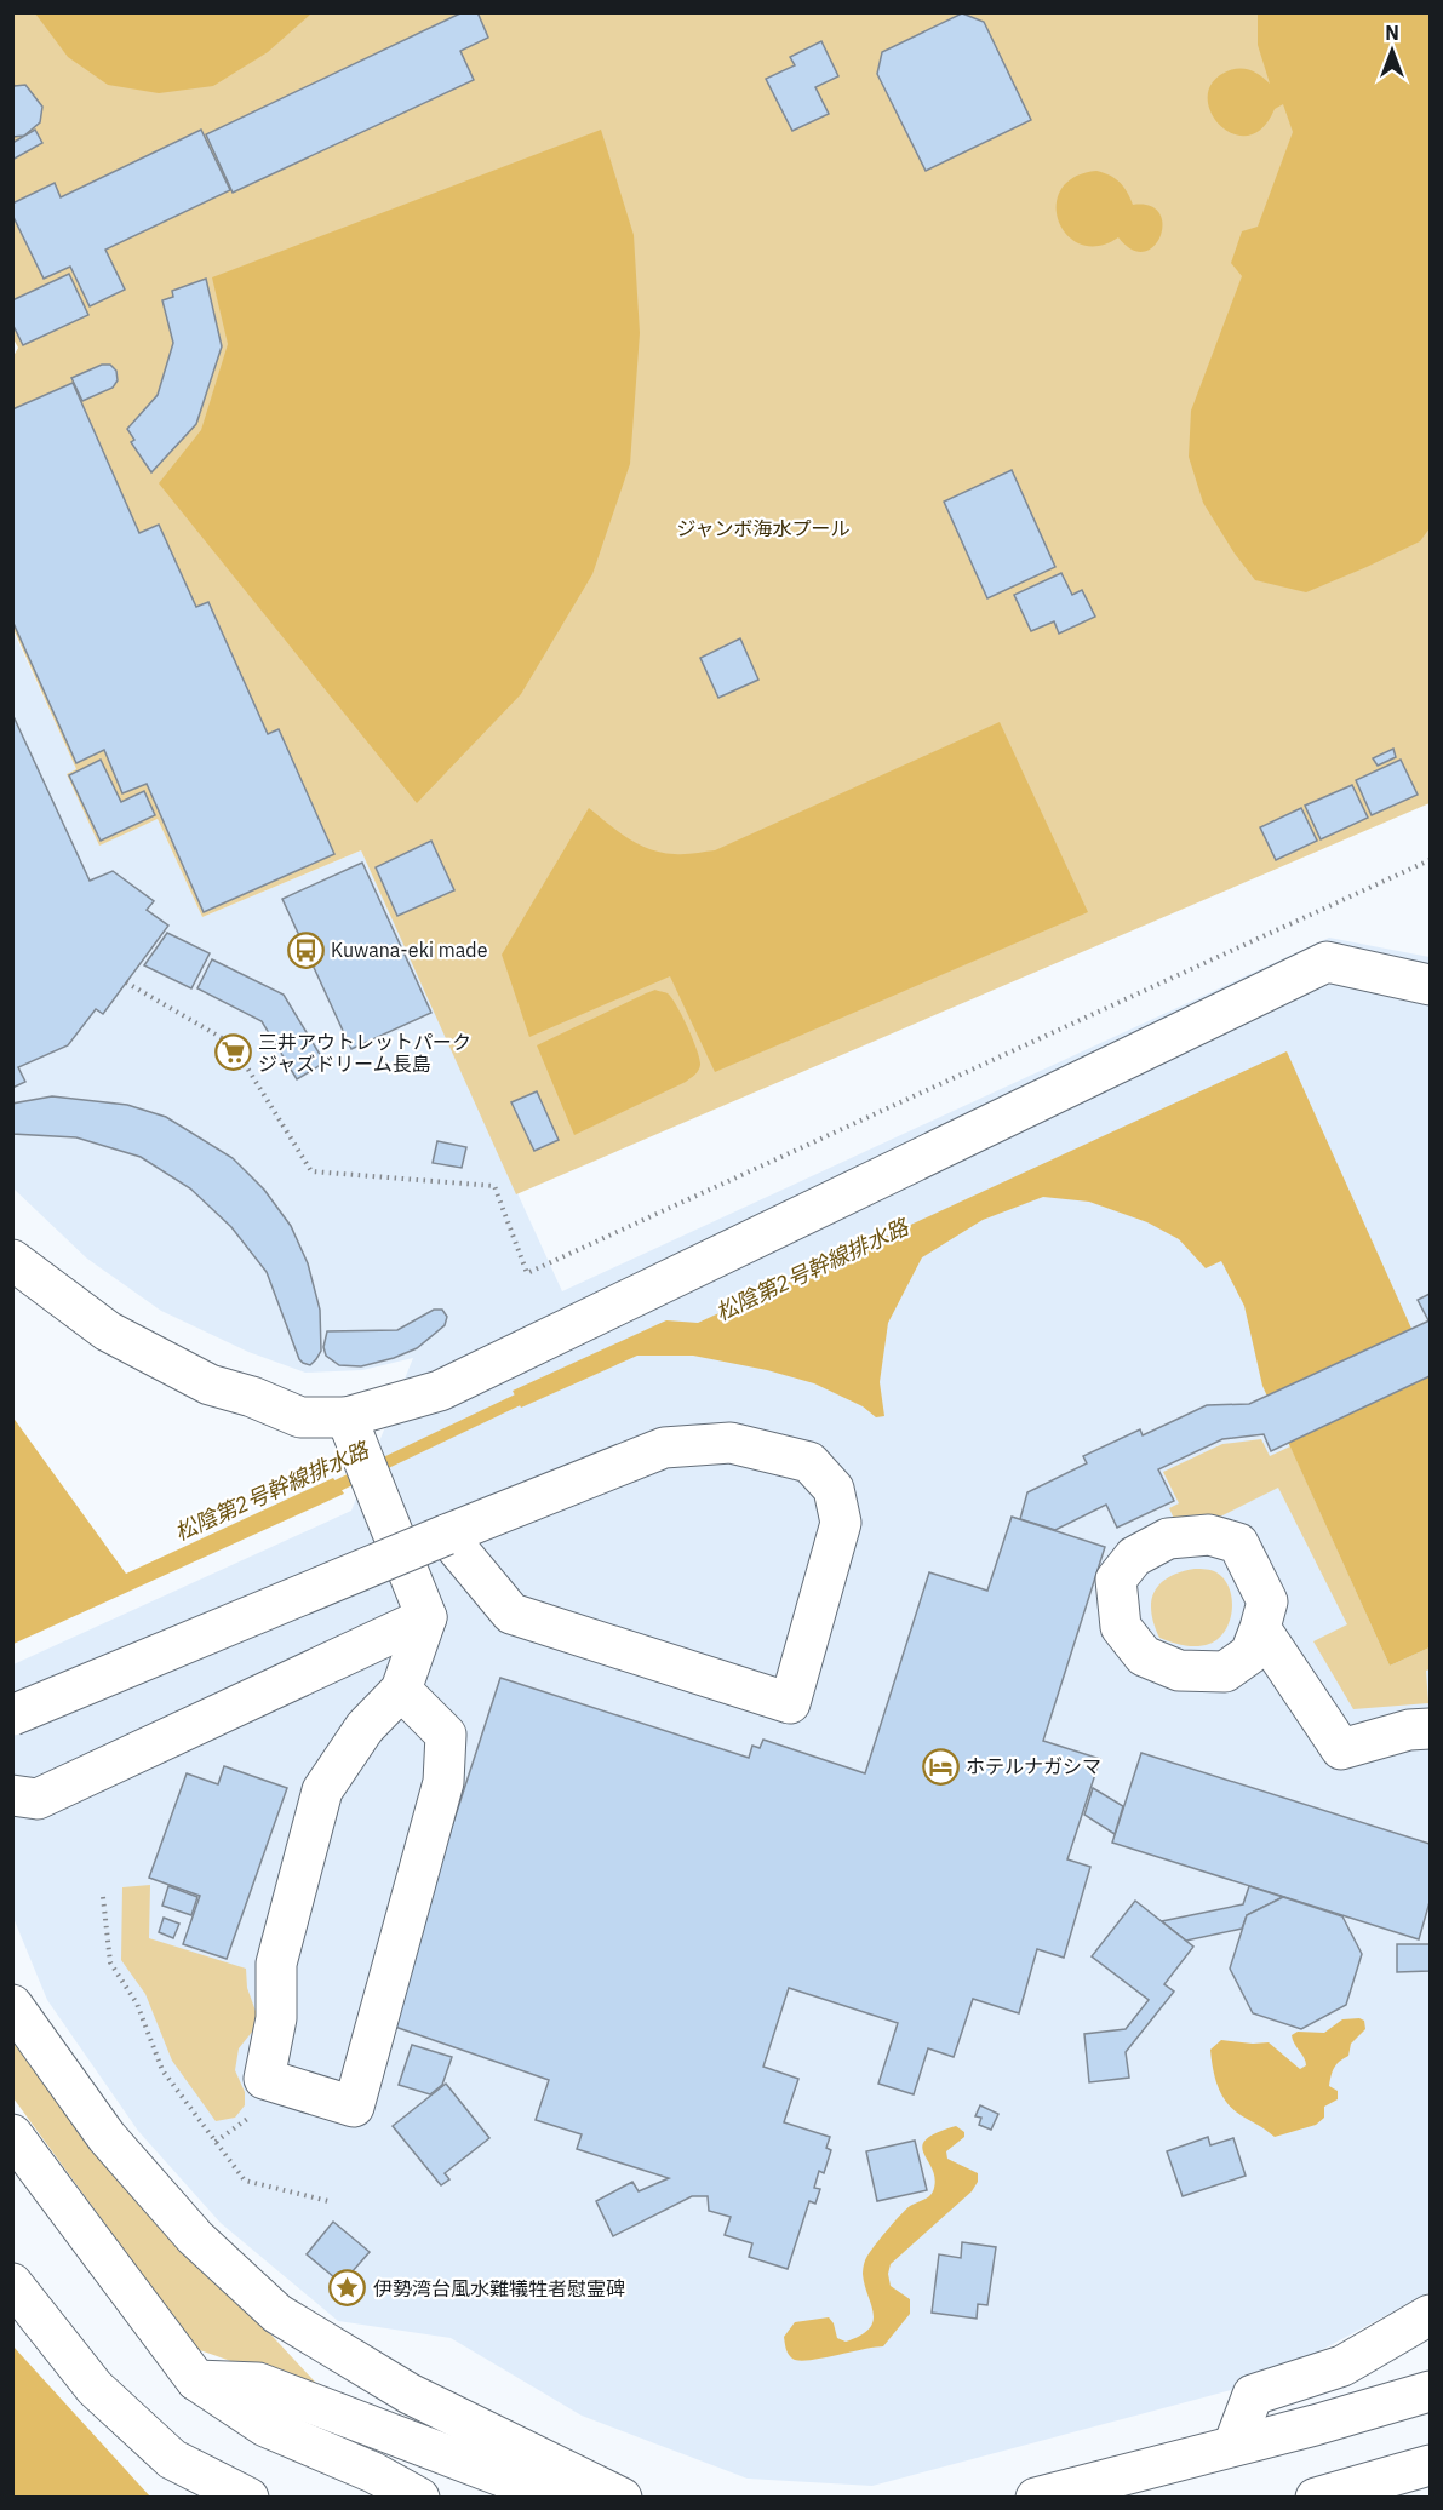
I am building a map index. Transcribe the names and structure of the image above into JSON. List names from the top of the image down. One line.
{"water":["松陰第2号幹線排水路"],"parks":["ジャンボ海水プール"],"places":{"bus stop":["Kuwana-eki made"],"supermarket":["三井アウトレットパーク ジャズドリーム長島"],"hotel":["ホテルナガシマ"],"place":["伊勢湾台風水難犠牲者慰霊碑"]},"north":"top"}
